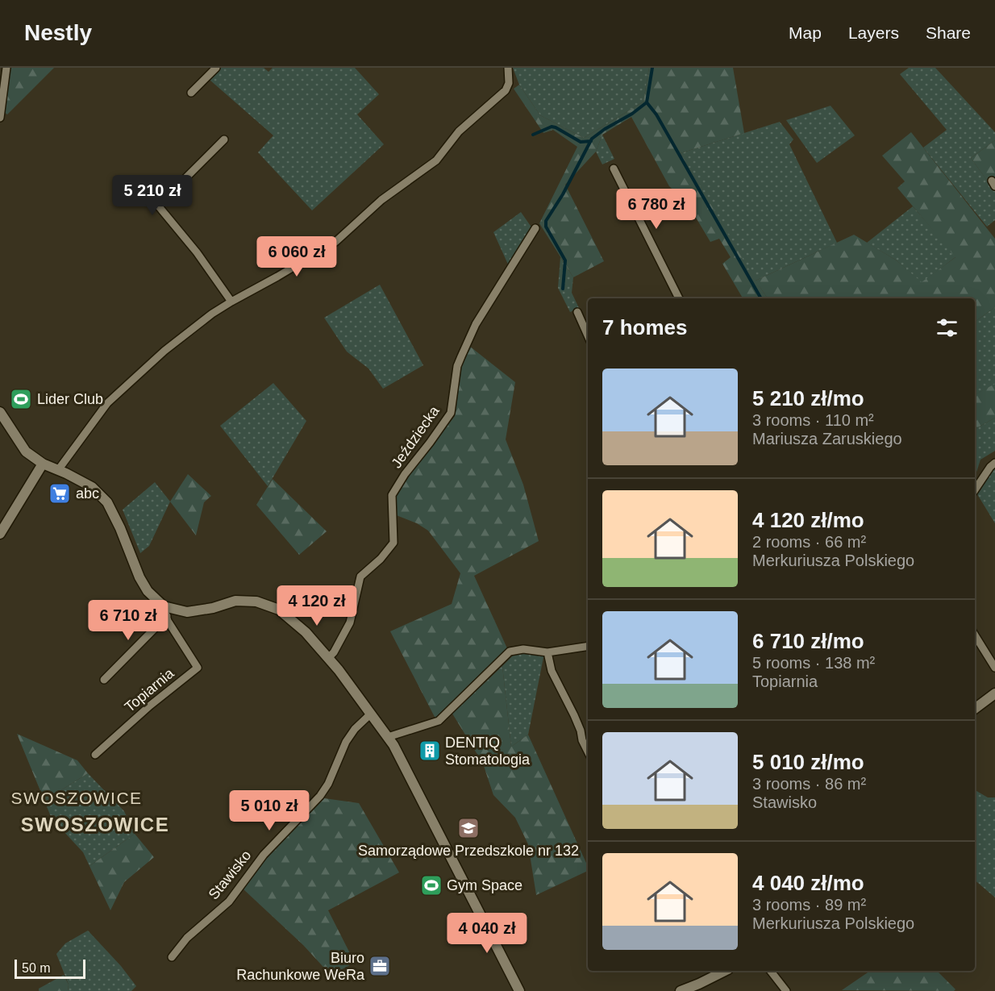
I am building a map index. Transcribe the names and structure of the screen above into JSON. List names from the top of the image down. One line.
{"streets":{"street":["Jeździecka","Topiarnia","Stawisko"]},"districts":["SWOSZOWICE","SWOSZOWICE"],"places":{"sports":["Lider Club","Gym Space"],"supermarket":["abc"],"building":["DENTIQ Stomatologia"],"school or university":["Samorządowe Przedszkole nr 132"],"office":["Biuro Rachunkowe WeRa"]},"scale_bar":"50 m","page":{"header":"Nestly","nav":["Map","Layers","Share"],"price":["5 210 zł","6 780 zł","6 060 zł","4 120 zł","6 710 zł","5 010 zł","4 040 zł"],"heading":"7 homes","list":[{"name":"5 210 zł/mo","note":"3 rooms · 110 m² · Mariusza Zaruskiego"},{"name":"4 120 zł/mo","note":"2 rooms · 66 m² · Merkuriusza Polskiego"},{"name":"6 710 zł/mo","note":"5 rooms · 138 m² · Topiarnia"},{"name":"5 010 zł/mo","note":"3 rooms · 86 m² · Stawisko"},{"name":"4 040 zł/mo","note":"3 rooms · 89 m² · Merkuriusza Polskiego"}],"scale":"50 m"}}
